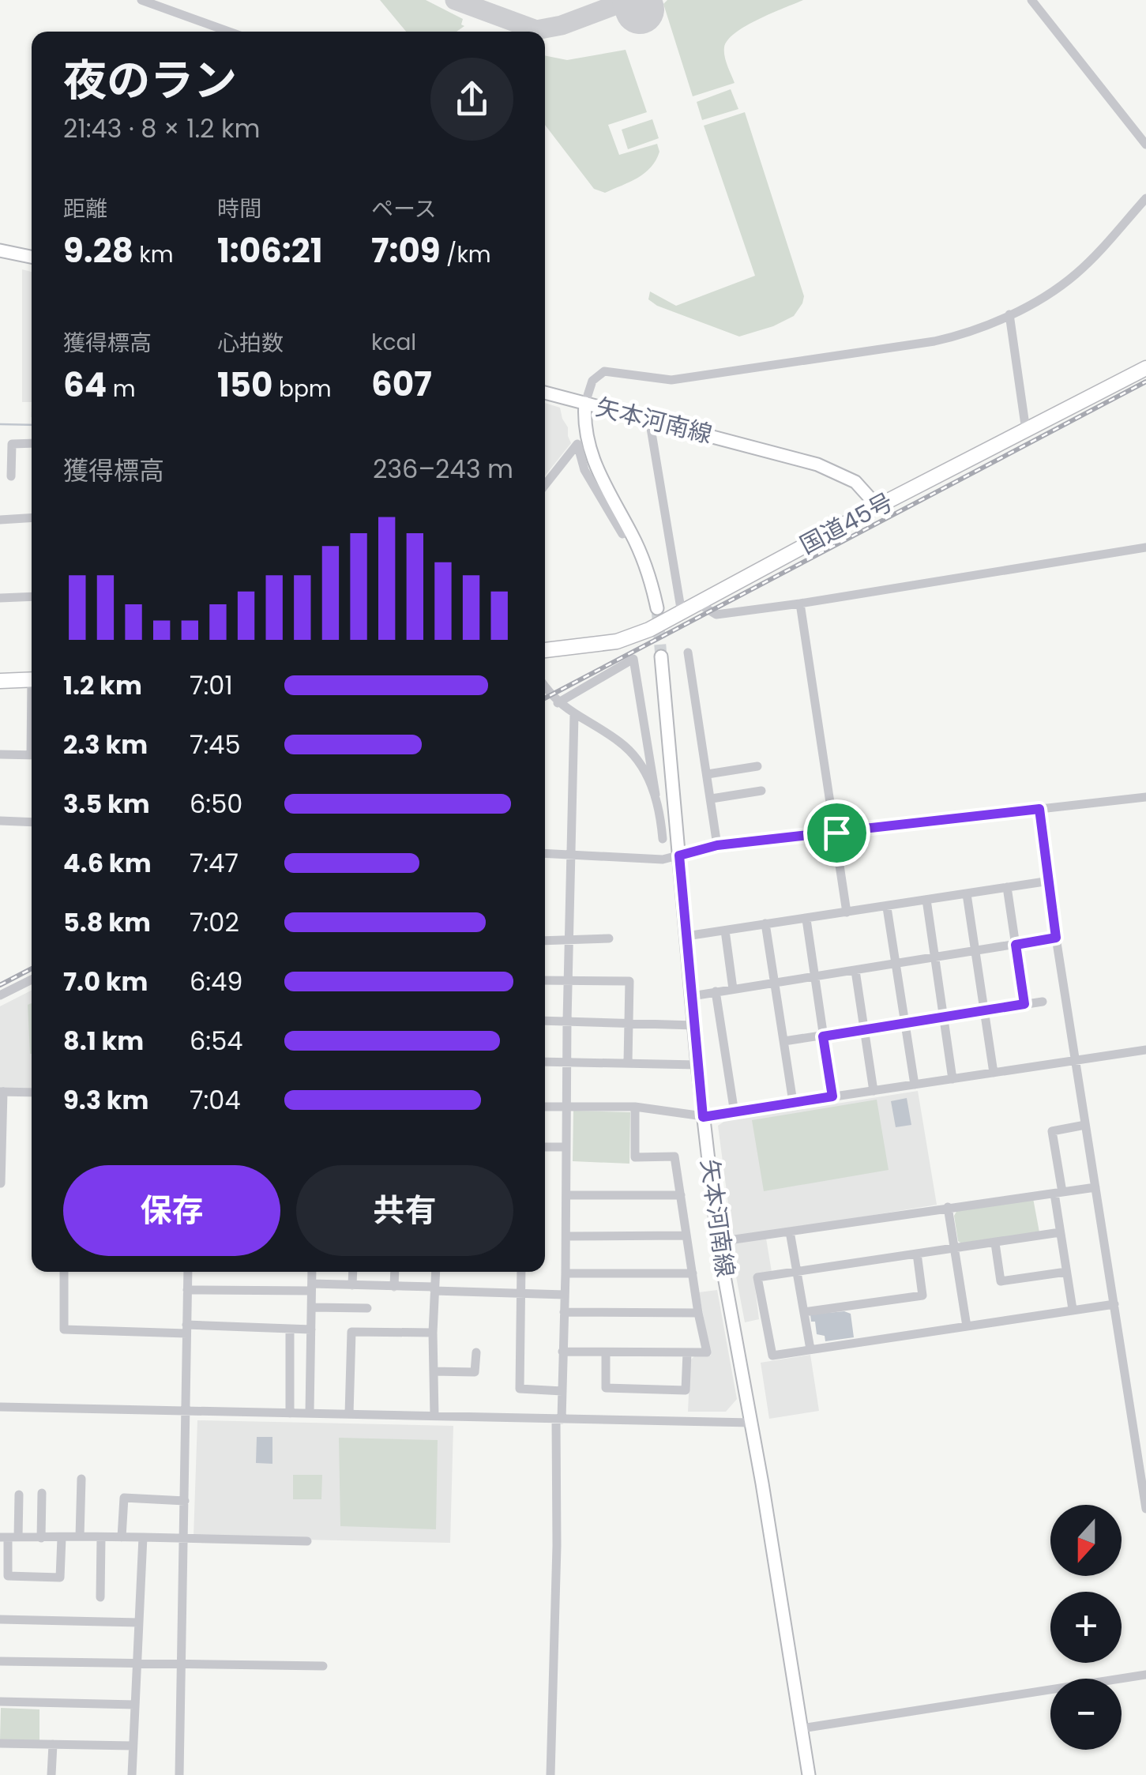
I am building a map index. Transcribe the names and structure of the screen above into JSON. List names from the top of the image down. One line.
{"streets":{"highway":["国道45号"],"main road":["矢本河南線"]},"crossings":[["矢本河南線","国道45号"]],"north":"bottom","page":{"heading":["夜のラン","21:43 · 8 × 1.2 km"],"stats":[["距離","9.28 km"],["時間","1:06:21"],["ペース","7:09 /km"],["獲得標高","64 m"],["心拍数","150 bpm"],["kcal","607"]],"chart":["獲得標高","236–243 m"],"list":[{"name":"1.2 km","note":"7:01"},{"name":"2.3 km","note":"7:45"},{"name":"3.5 km","note":"6:50"},{"name":"4.6 km","note":"7:47"},{"name":"5.8 km","note":"7:02"},{"name":"7.0 km","note":"6:49"},{"name":"8.1 km","note":"6:54"},{"name":"9.3 km","note":"7:04"}],"buttons":["保存","共有"],"map_buttons":["+","−"]}}
